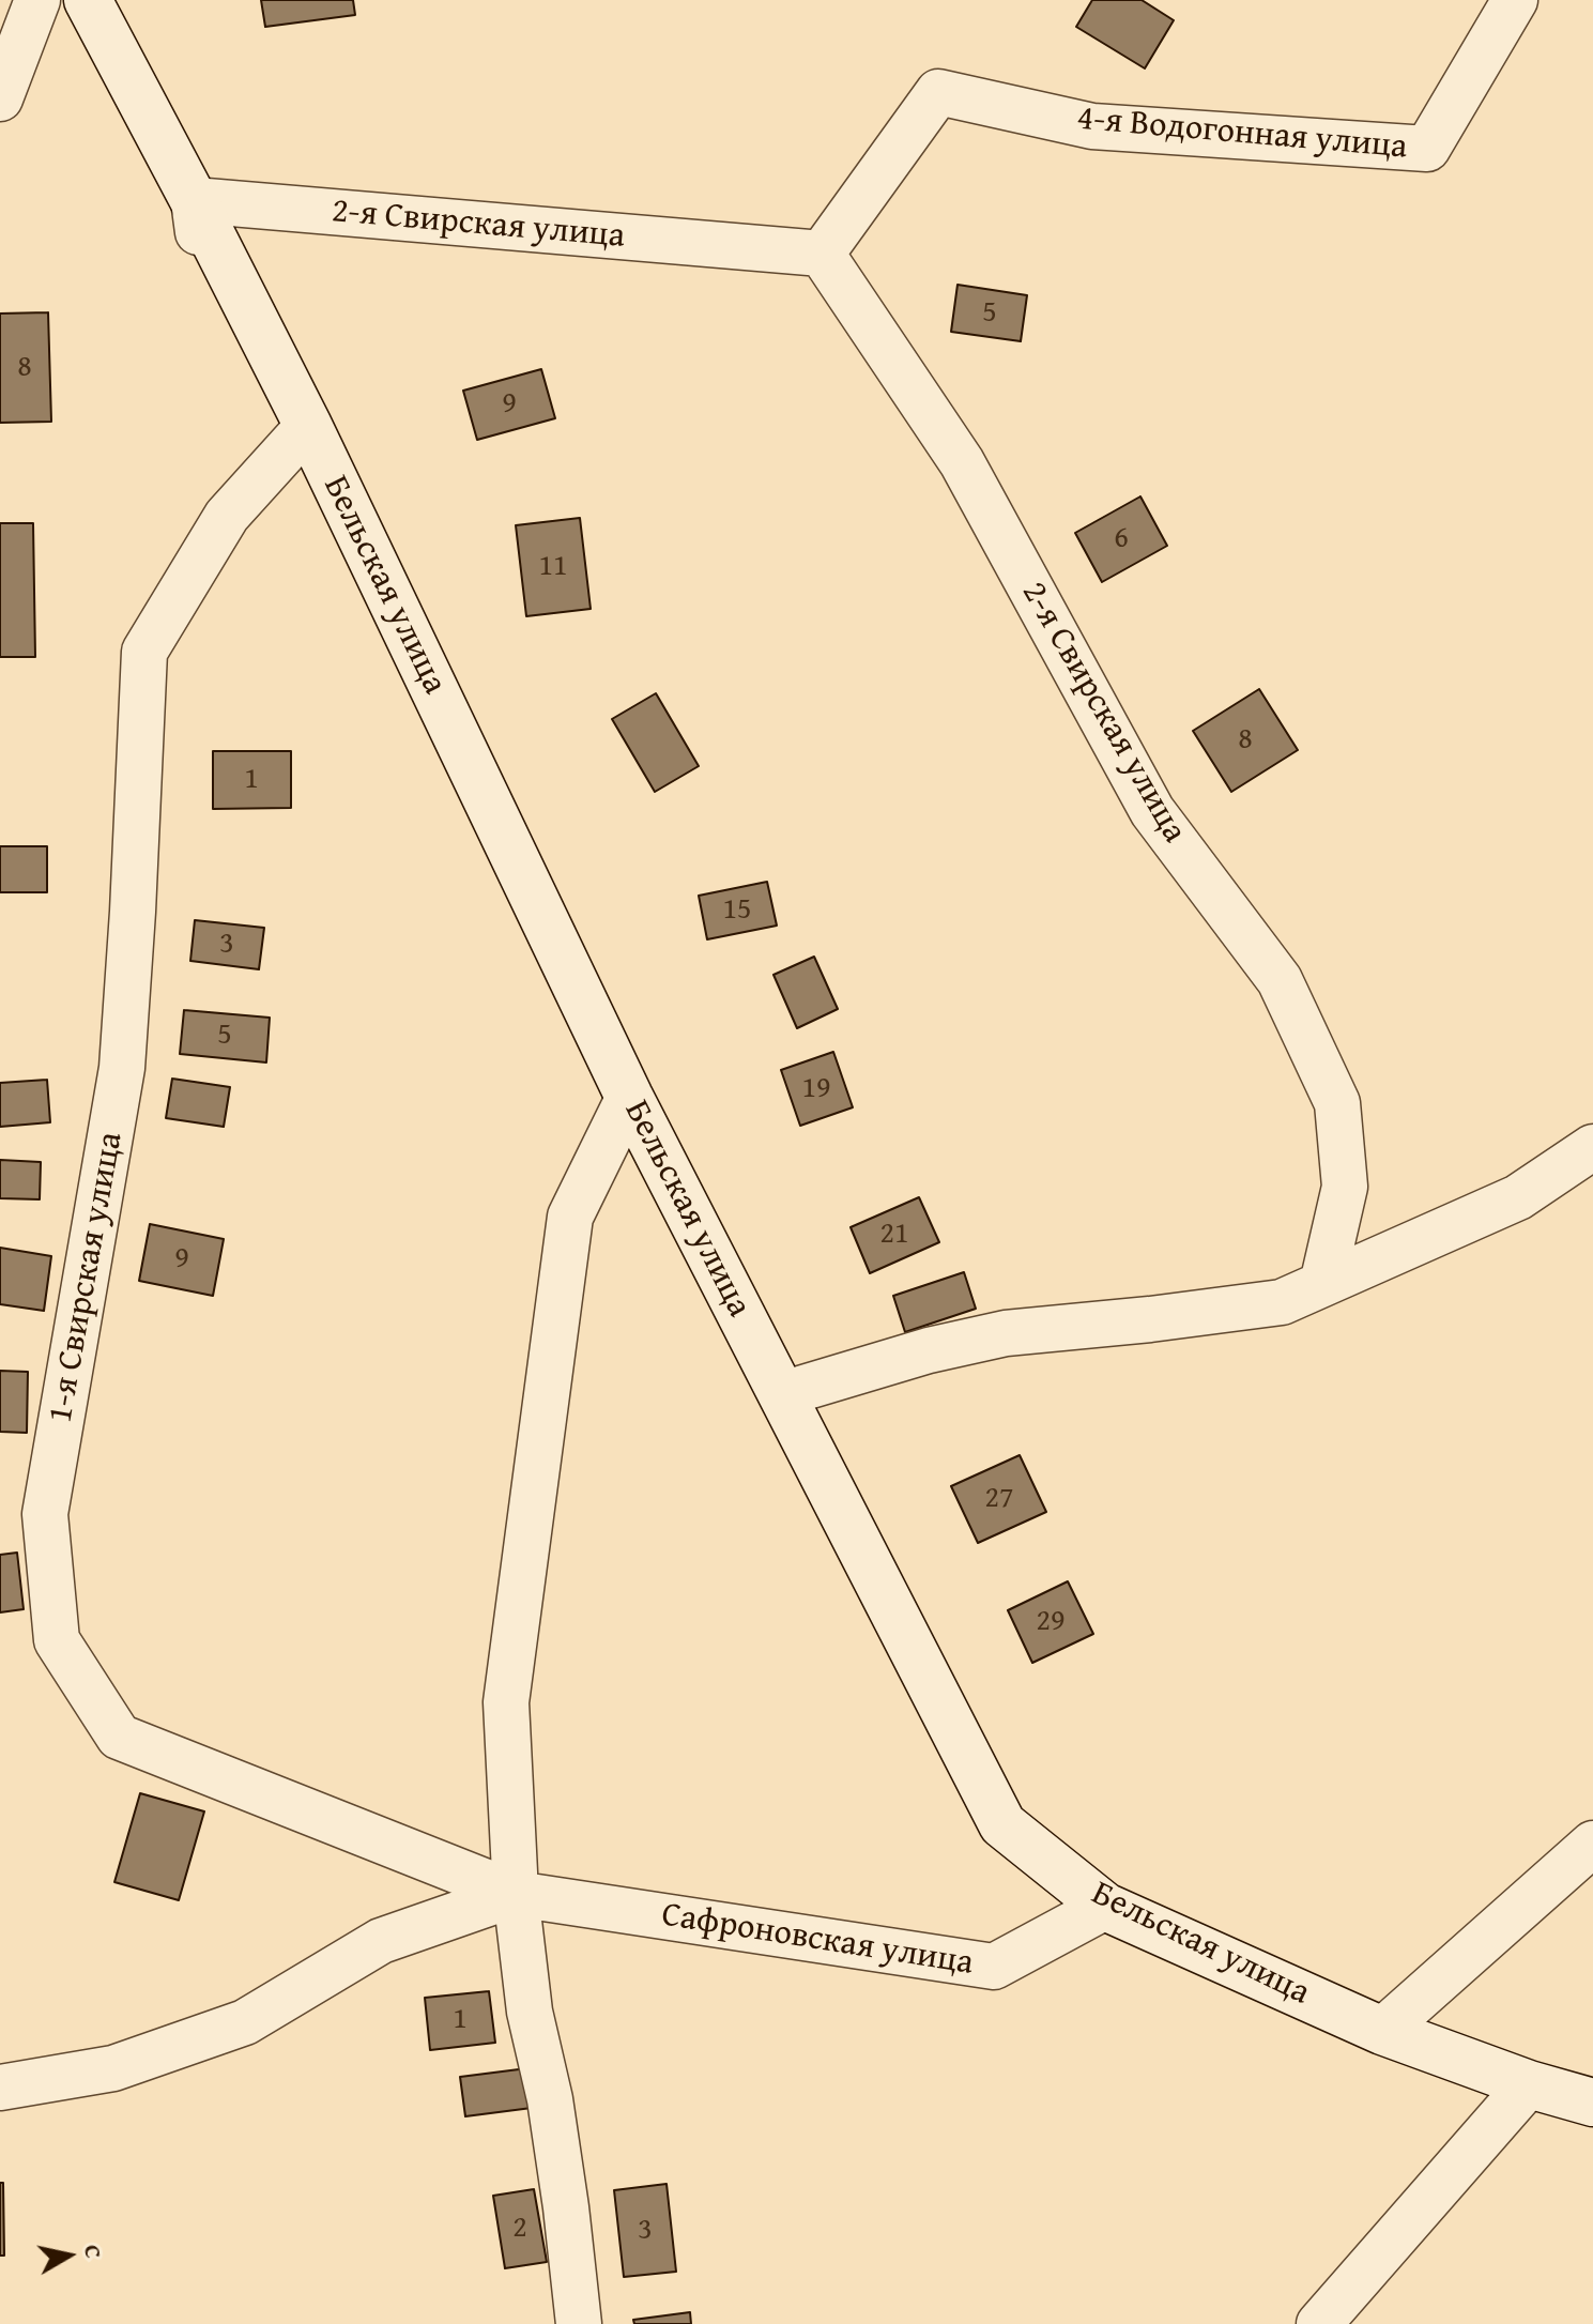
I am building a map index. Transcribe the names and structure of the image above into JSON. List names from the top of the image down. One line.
{"streets":{"street":["4-я Водогонная улица","2-я Свирская улица","Бельская улица","1-я Свирская улица","Сафроновская улица"]},"crossings":[["4-я Водогонная улица","2-я Свирская улица"],["2-я Свирская улица","Бельская улица"],["Бельская улица","1-я Свирская улица"],["Бельская улица","Сафроновская улица"],["1-я Свирская улица","Сафроновская улица"]],"house_numbers":["5","8","9","6","11","8","1","15","3","5","19","21","9","27","29","1","2","3"],"north":"right"}
